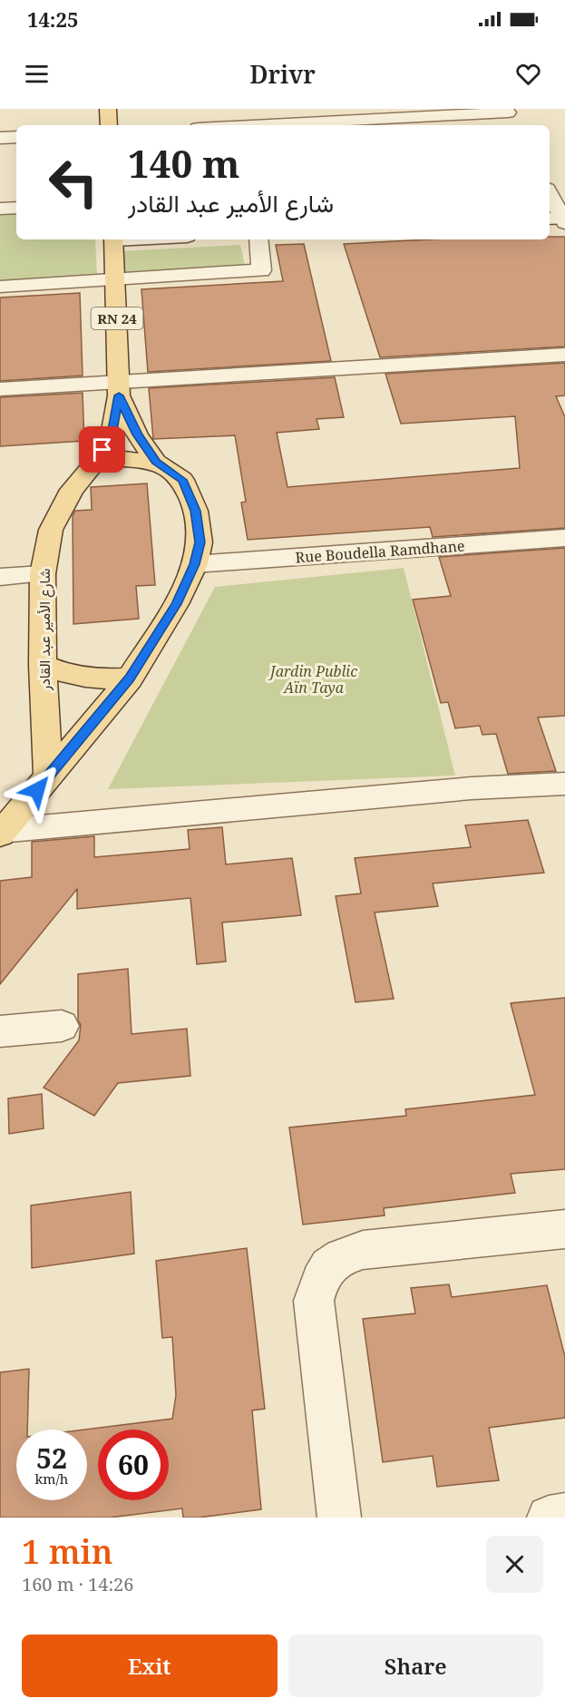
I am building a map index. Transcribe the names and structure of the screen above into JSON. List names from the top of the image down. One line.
{"streets":{"main road":["RN 24","شارع الأمير عبد القادر"],"street":["Rue Boudella Ramdhane"]},"crossings":[["RN 24","Rue Boudella Ramdhane"],["RN 24","شارع الأمير عبد القادر"]],"parks":["Jardin Public Aïn Taya"],"page":{"status":"14:25","header":"Drivr","turn":["140 m","شارع الأمير عبد القادر"],"speed":"52 km/h","limit":"60","heading":["1 min","160 m · 14:26"],"buttons":["Exit","Share"]}}
